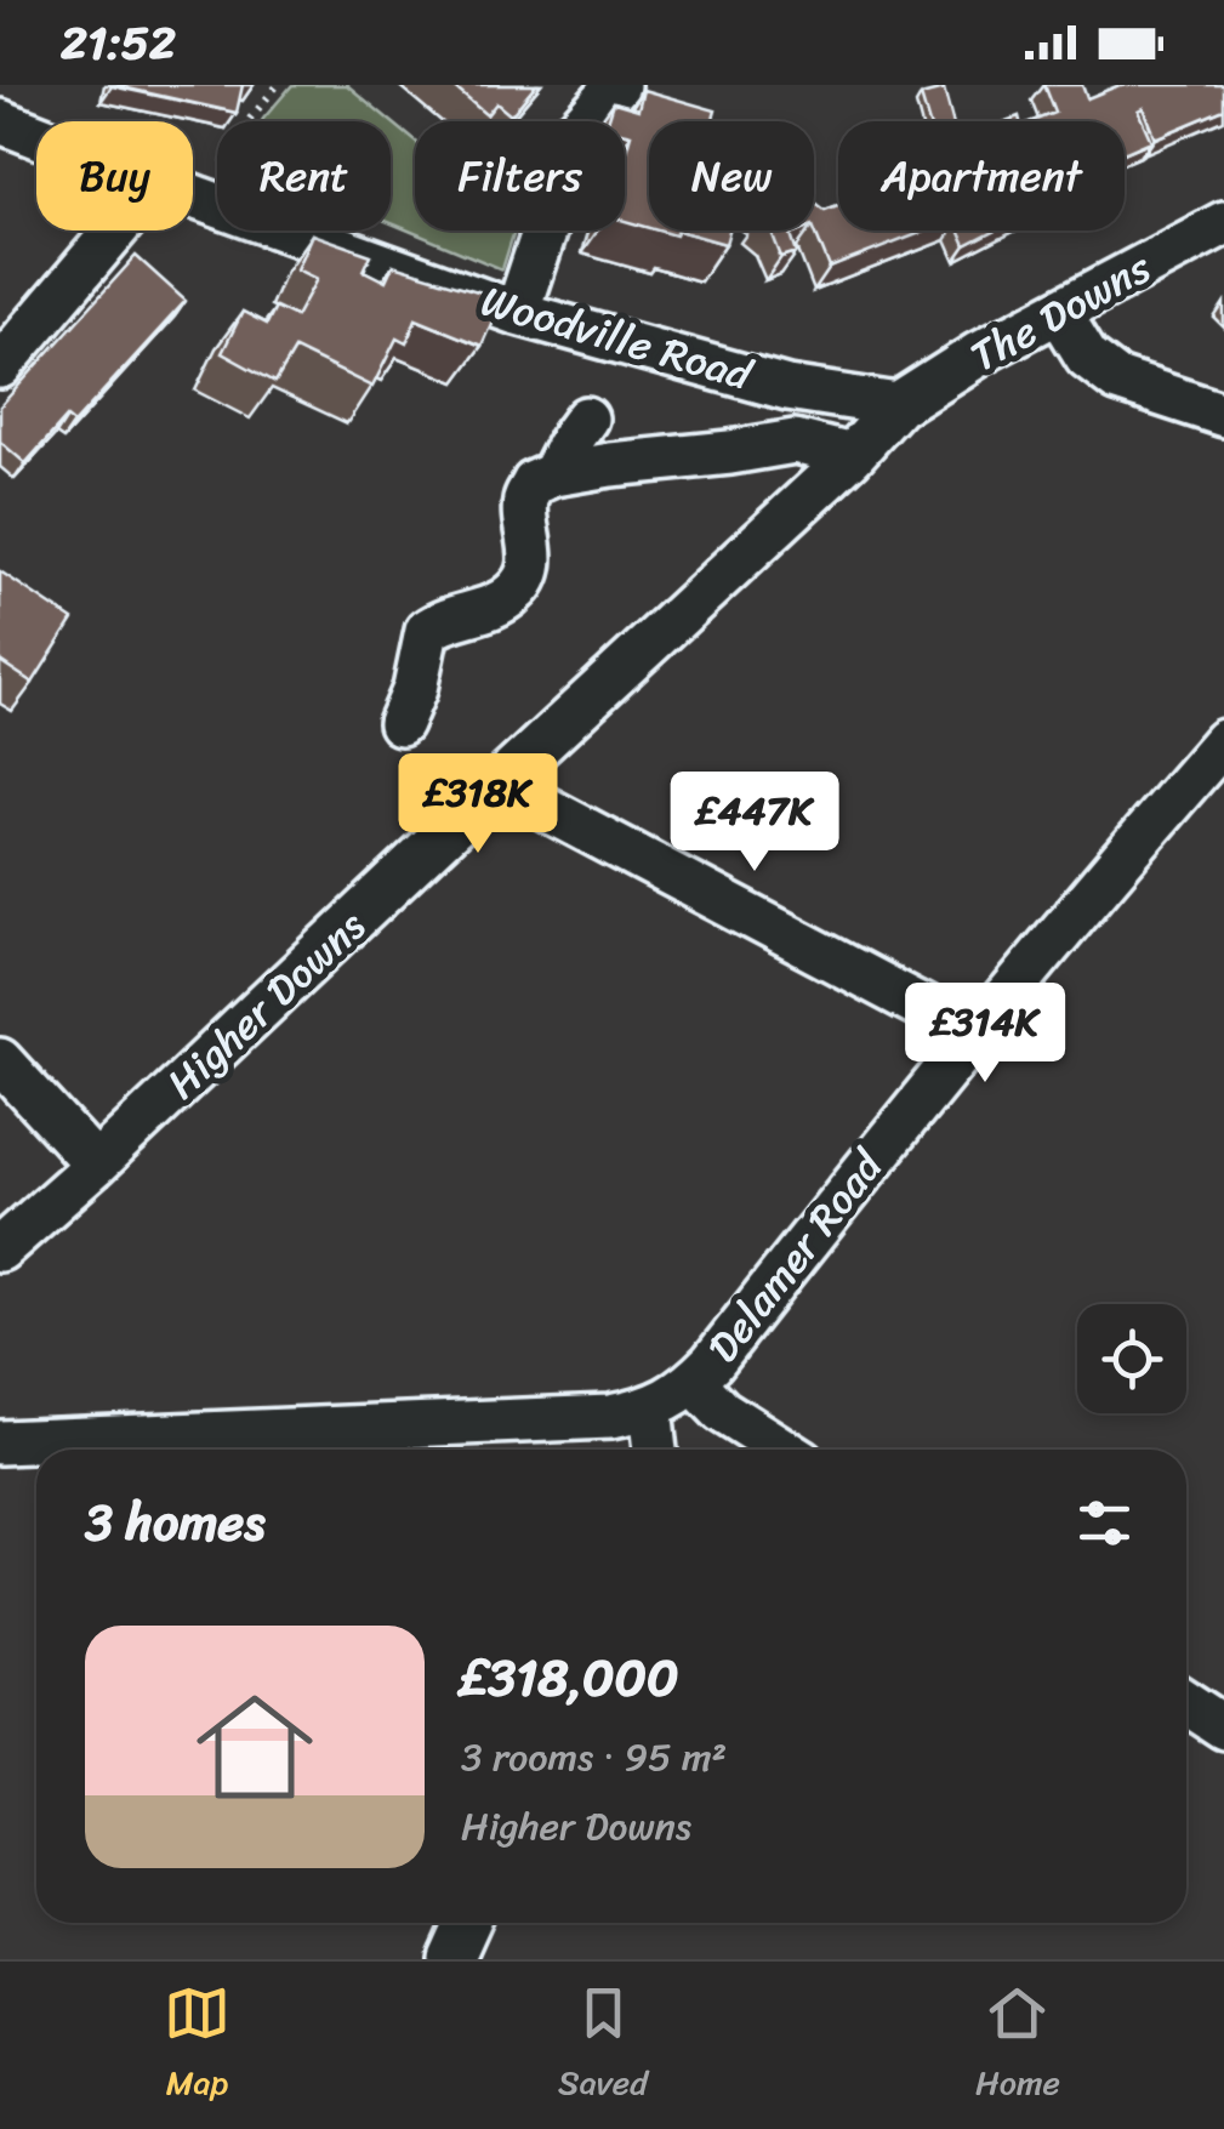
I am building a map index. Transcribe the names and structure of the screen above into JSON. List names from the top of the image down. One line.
{"streets":{"street":["The Downs","Woodville Road","Higher Downs","Delamer Road"]},"crossings":[["The Downs","Woodville Road"],["The Downs","Higher Downs"],["Woodville Road","Higher Downs"]],"page":{"status":"21:52","chip":["Buy","Rent","Filters","New","Apartment"],"price":["£318K","£447K","£314K"],"heading":"3 homes","list":[{"name":"£318,000","note":"3 rooms · 95 m² · Higher Downs"}],"tabs":["Map","Saved","Home"]}}
